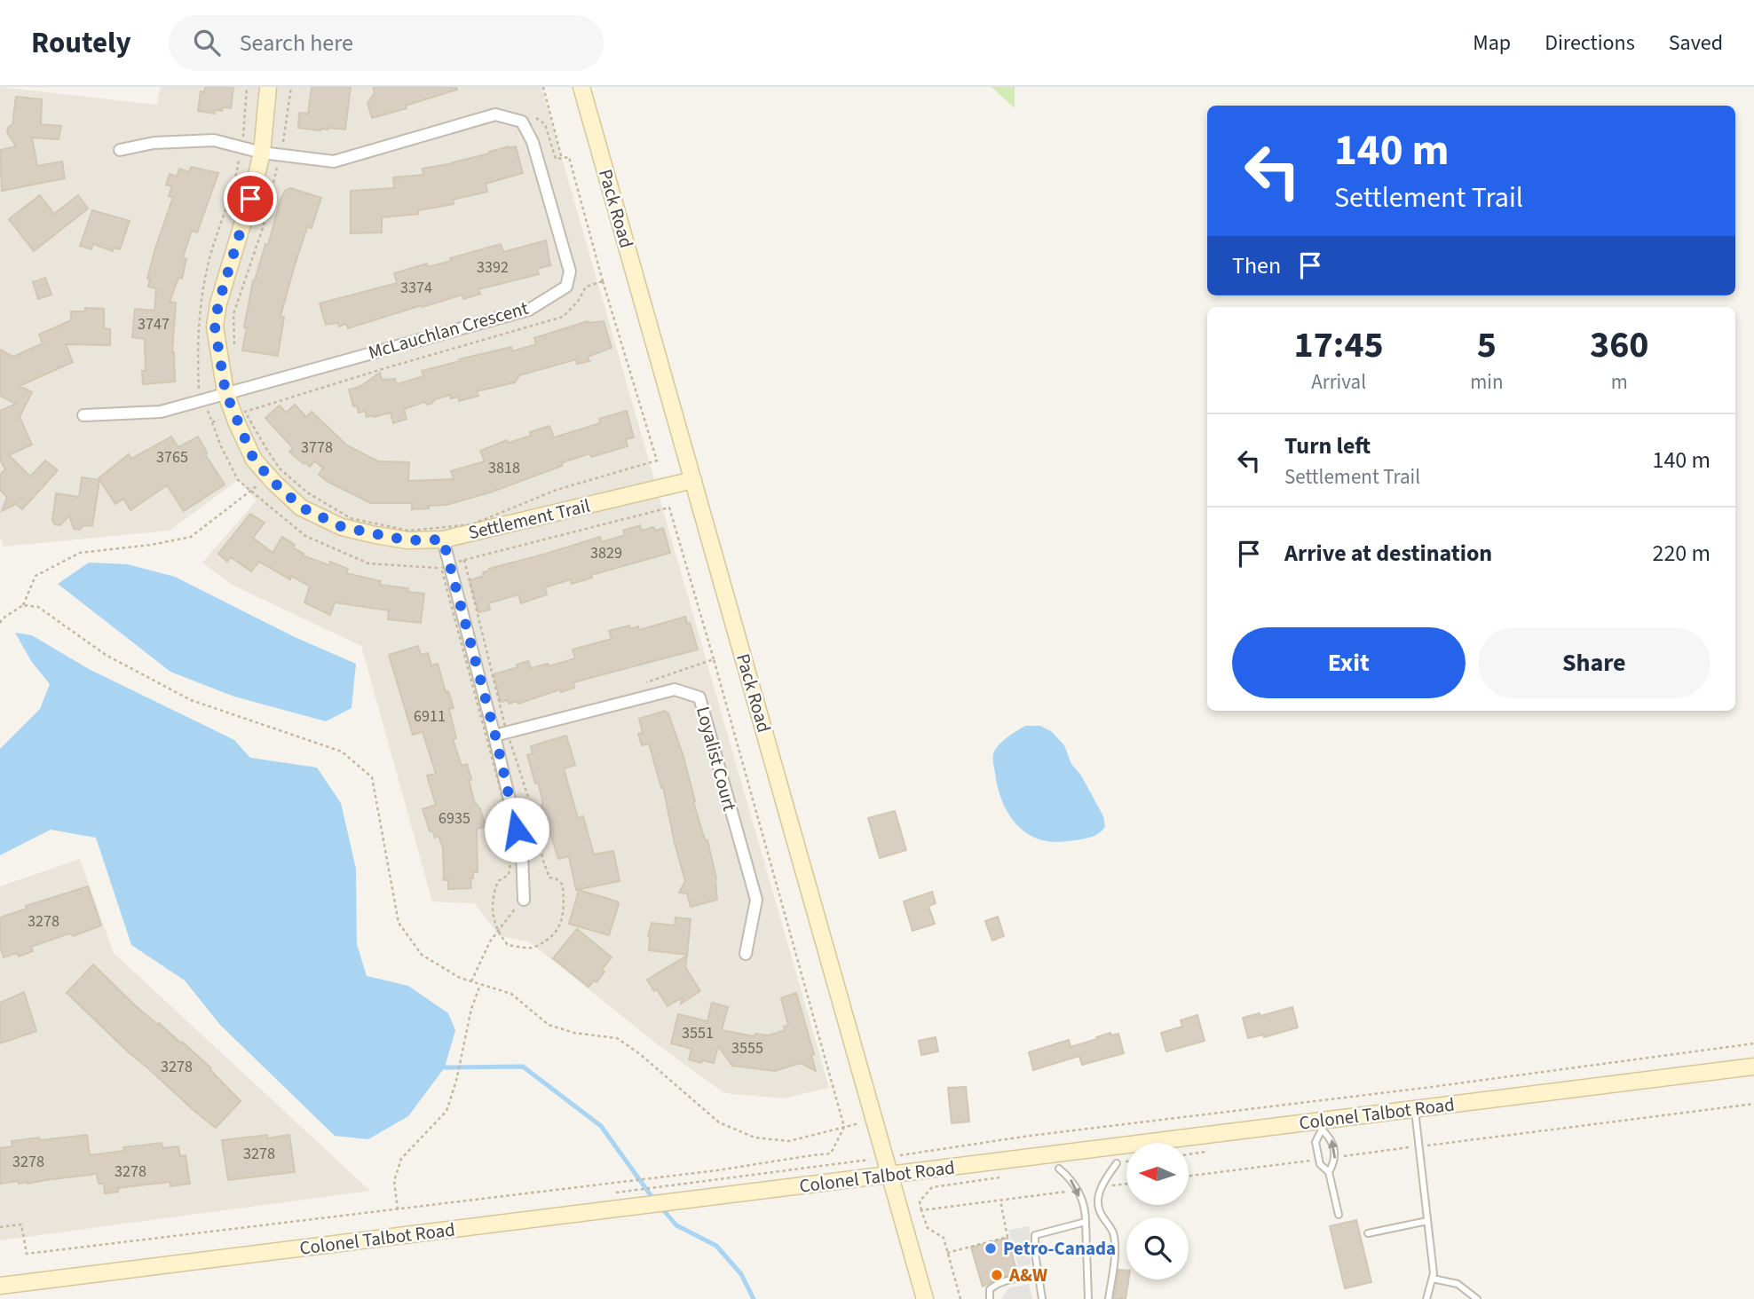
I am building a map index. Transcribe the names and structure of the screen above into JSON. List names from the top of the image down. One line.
{"streets":{"street":["Pack Road","McLauchlan Crescent","Settlement Trail","Loyalist Court","Colonel Talbot Road"]},"crossings":[["Pack Road","Settlement Trail"],["Pack Road","Colonel Talbot Road"],["McLauchlan Crescent","Settlement Trail"]],"places":["Petro-Canada","A&W"],"house_numbers":["3392","3374","3747","3778","3765","3818","3829","6911","6935","3278","3551","3555","3278","3278","3278","3278"],"north":"left","page":{"header":"Routely","search":"Search here","nav":["Map","Directions","Saved"],"turn":["140 m","Settlement Trail"],"then":"Then","eta":["17:45","Arrival","5","min","360","m"],"list":[{"name":"Turn left","note":"Settlement Trail","value":"140 m"},{"name":"Arrive at destination","value":"220 m"}],"buttons":["Exit","Share"]}}
